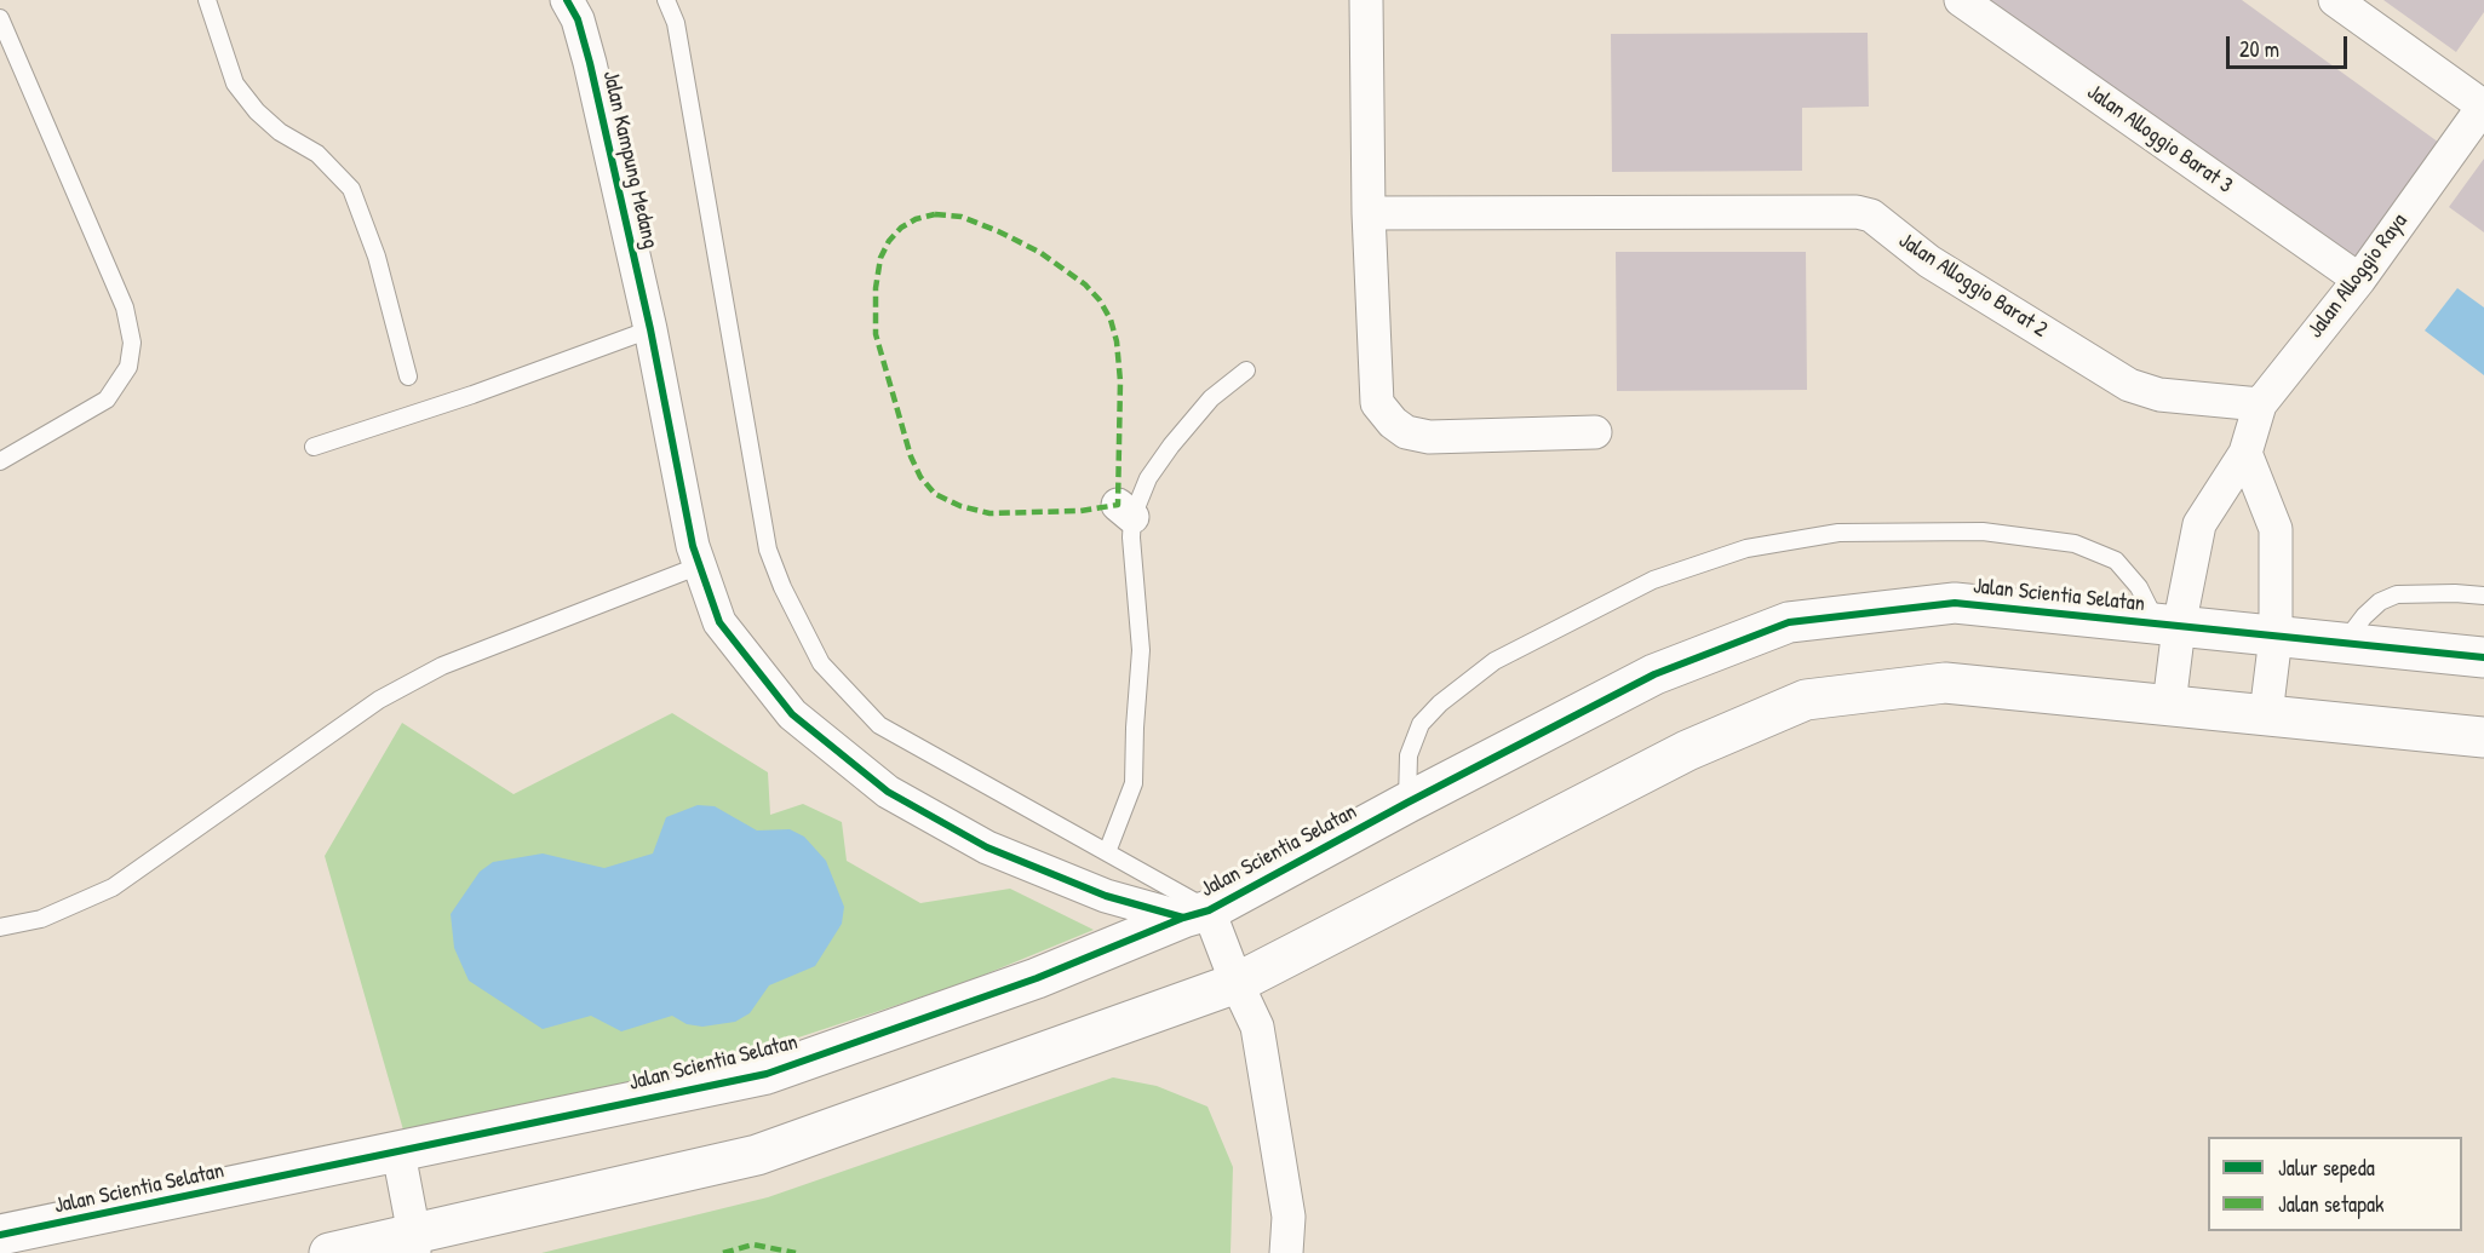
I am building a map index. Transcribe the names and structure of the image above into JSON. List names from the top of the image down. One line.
{"streets":{"street":["Jalan Alloggio Barat 3","Jalan Kampung Medang","Jalan Alloggio Raya","Jalan Alloggio Barat 2","Jalan Scientia Selatan"]},"crossings":[["Jalan Alloggio Barat 3","Jalan Alloggio Raya"],["Jalan Kampung Medang","Jalan Scientia Selatan"],["Jalan Alloggio Raya","Jalan Alloggio Barat 2"],["Jalan Alloggio Raya","Jalan Scientia Selatan"]],"legend":["Jalur sepeda","Jalan setapak"],"scale_bar":"20 m"}
